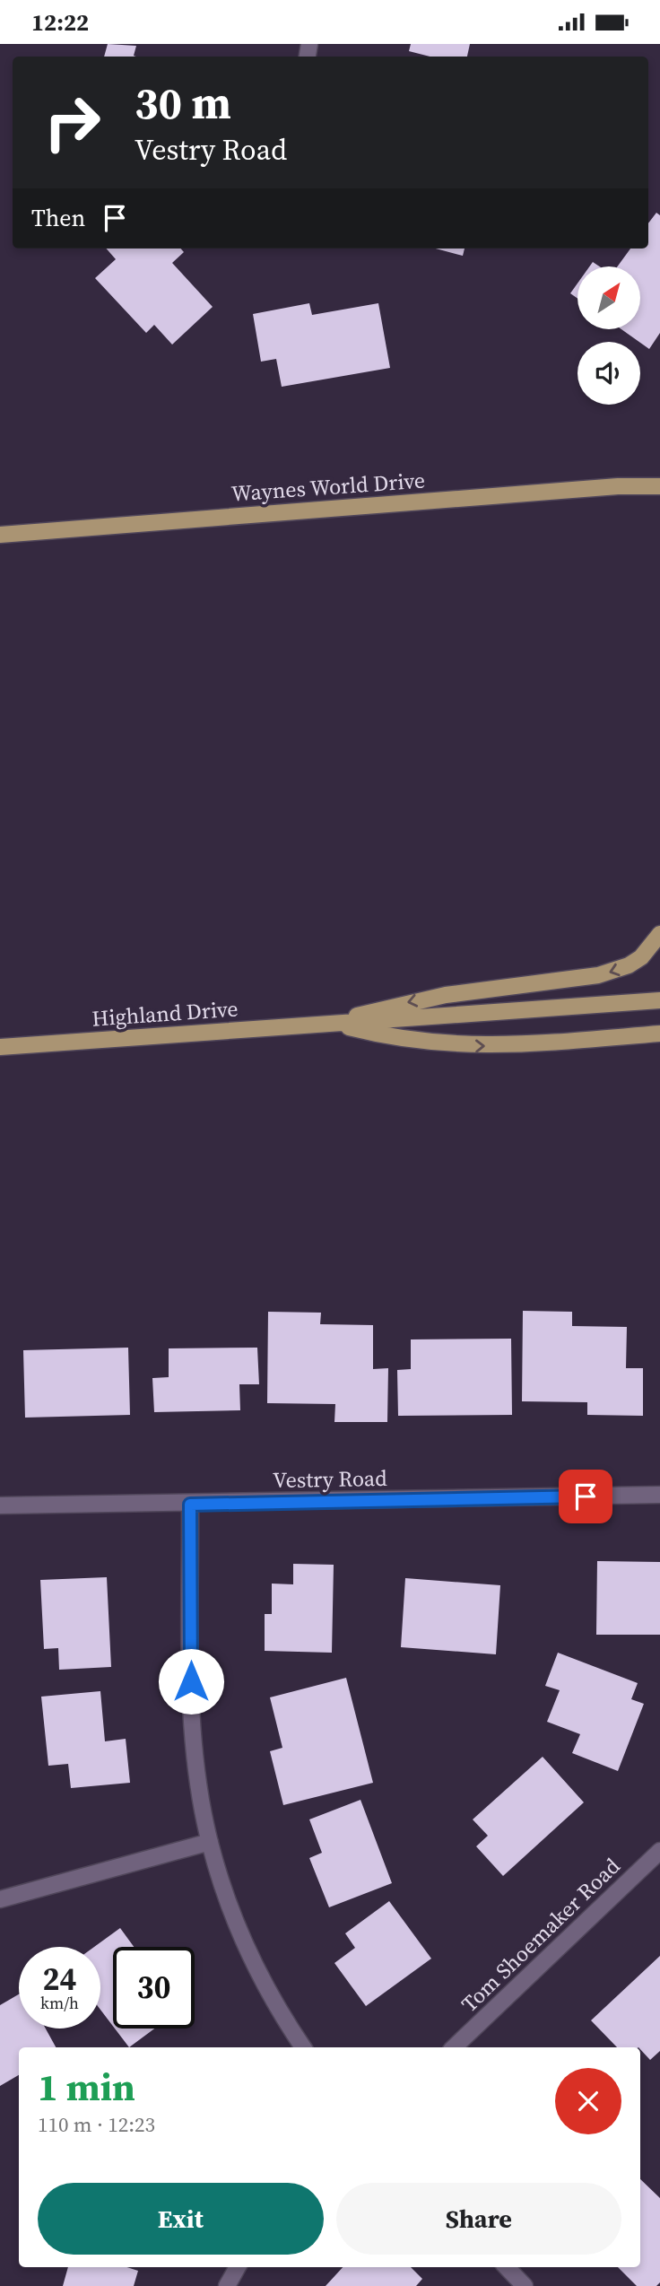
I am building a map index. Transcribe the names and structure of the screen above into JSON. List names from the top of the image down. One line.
{"streets":{"main road":["Waynes World Drive","Highland Drive"],"street":["Vestry Road","Tom Shoemaker Road"]},"north":"top right","page":{"status":"12:22","turn":["30 m","Vestry Road"],"then":"Then","speed":"24 km/h","limit":"30","heading":["1 min","110 m · 12:23"],"buttons":["Exit","Share"]}}
